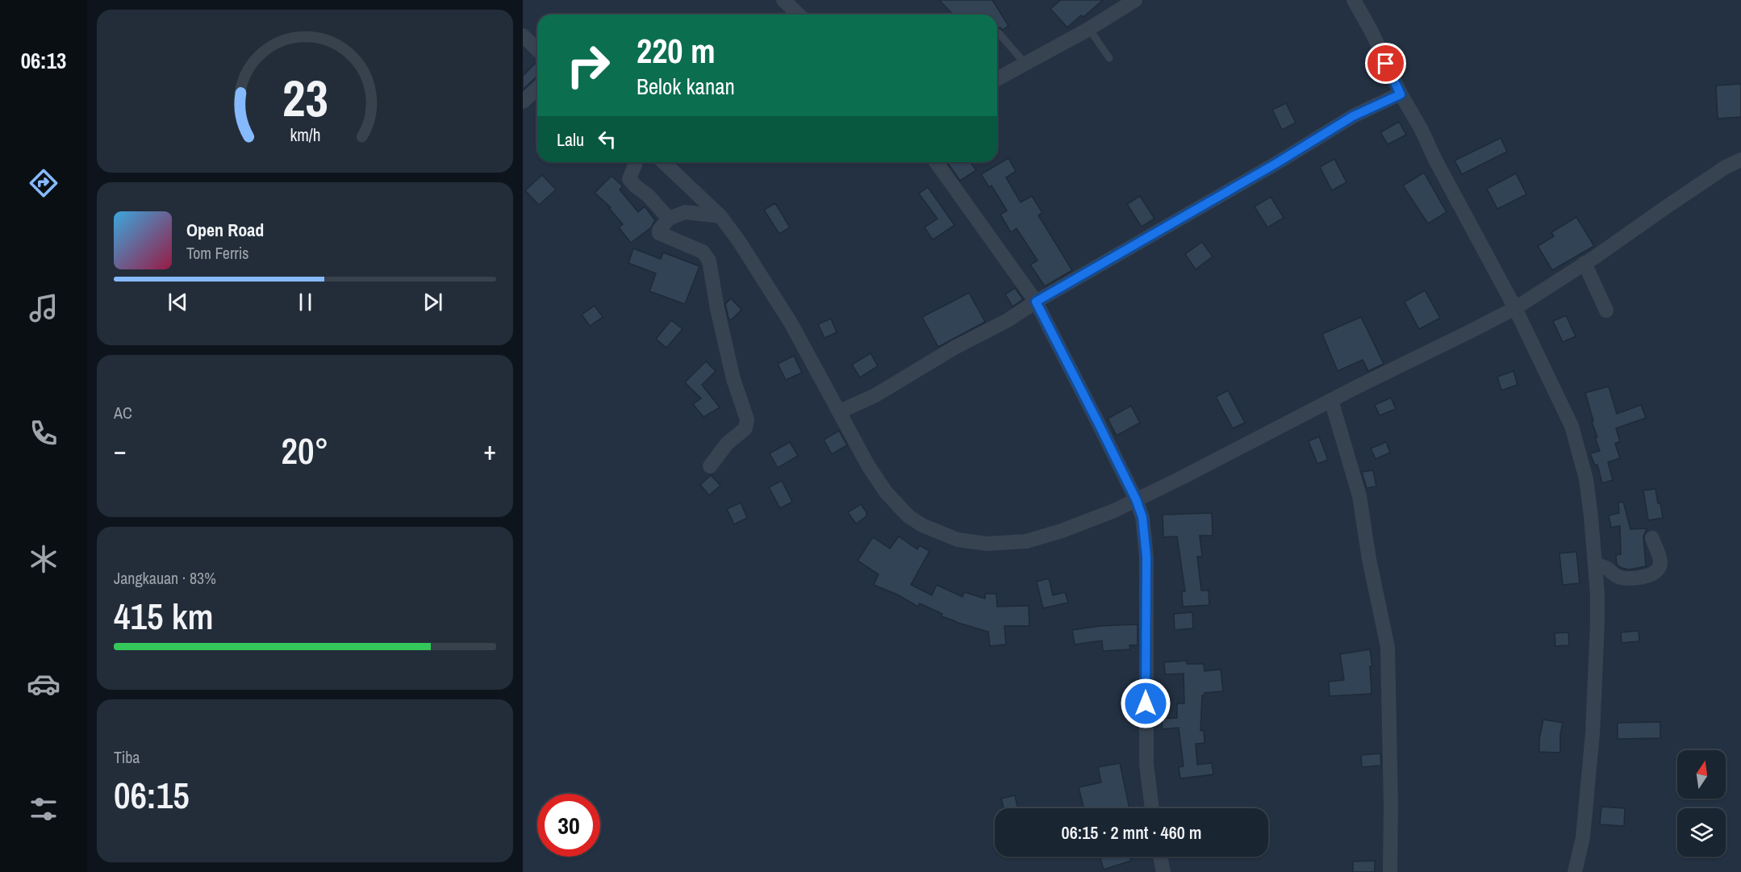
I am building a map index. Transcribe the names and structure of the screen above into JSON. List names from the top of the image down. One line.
{"north":"top","page":{"tabs":"06:13","turn":["220 m","Belok kanan"],"then":"Lalu","song":["Open Road","Tom Ferris"],"tile":["AC",["Jangkauan · 83%","415 km"],["Tiba","06:15"]],"heat":["−","20°","+"],"limit":"30","trip":"06:15 · 2 mnt · 460 m","gauge":["23","km/h"]}}
